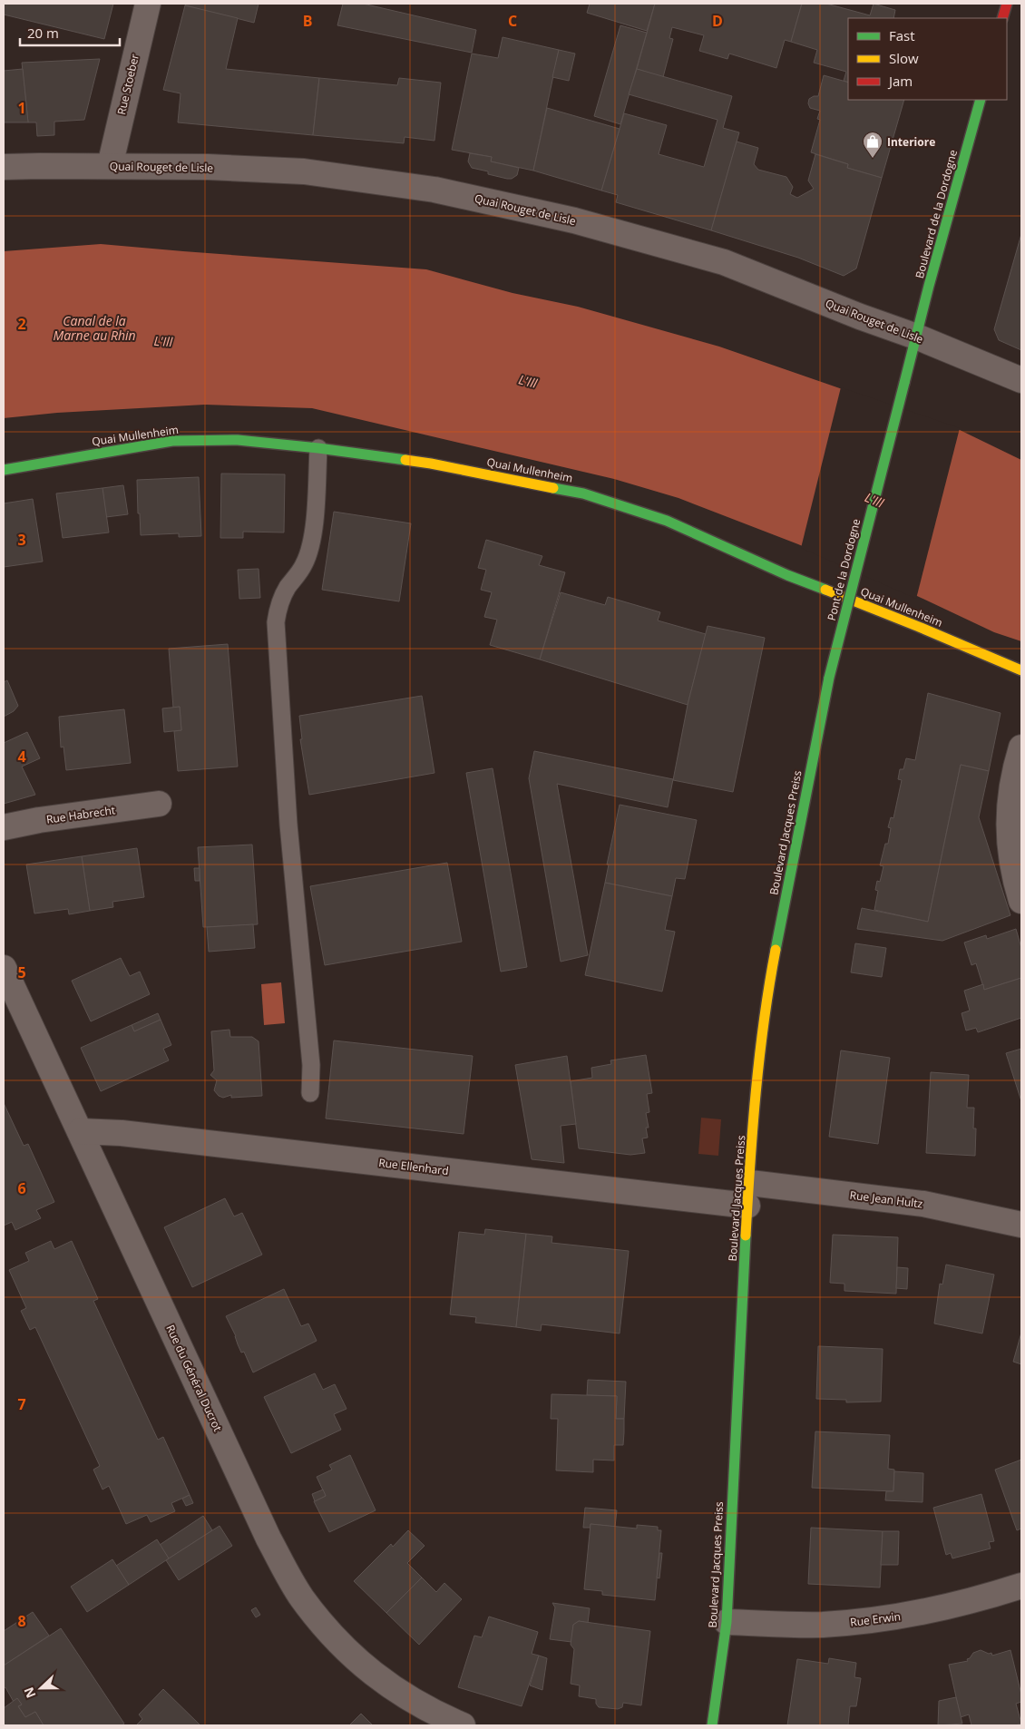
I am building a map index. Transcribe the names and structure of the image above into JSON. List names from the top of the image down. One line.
{"streets":{"main road":["Boulevard de la Dordogne","Quai Mullenheim","Pont de la Dordogne","Boulevard Jacques Preiss"],"street":["Rue Stoeber","Quai Rouget de Lisle","Rue Habrecht","Rue Ellenhard","Rue Jean Hultz","Rue du Général Ducrot","Rue Erwin"]},"crossings":[["Rue Stoeber","Quai Rouget de Lisle"],["Quai Rouget de Lisle","Boulevard de la Dordogne"],["Quai Rouget de Lisle","Pont de la Dordogne"],["Boulevard de la Dordogne","Pont de la Dordogne"],["Pont de la Dordogne","Boulevard Jacques Preiss"],["Boulevard Jacques Preiss","Rue Ellenhard"],["Boulevard Jacques Preiss","Rue Jean Hultz"],["Boulevard Jacques Preiss","Rue Erwin"],["Rue Ellenhard","Rue Jean Hultz"],["Rue Ellenhard","Rue du Général Ducrot"]],"water":["Canal de la Marne au Rhin","L'Ill"],"places":{"shop":["Interiore"]},"legend":["Fast","Slow","Jam"],"scale_bar":"20 m","north":"left","grid":{"columns":["B","C","D"],"rows":["1","2","3","4","5","6","7","8"]}}
